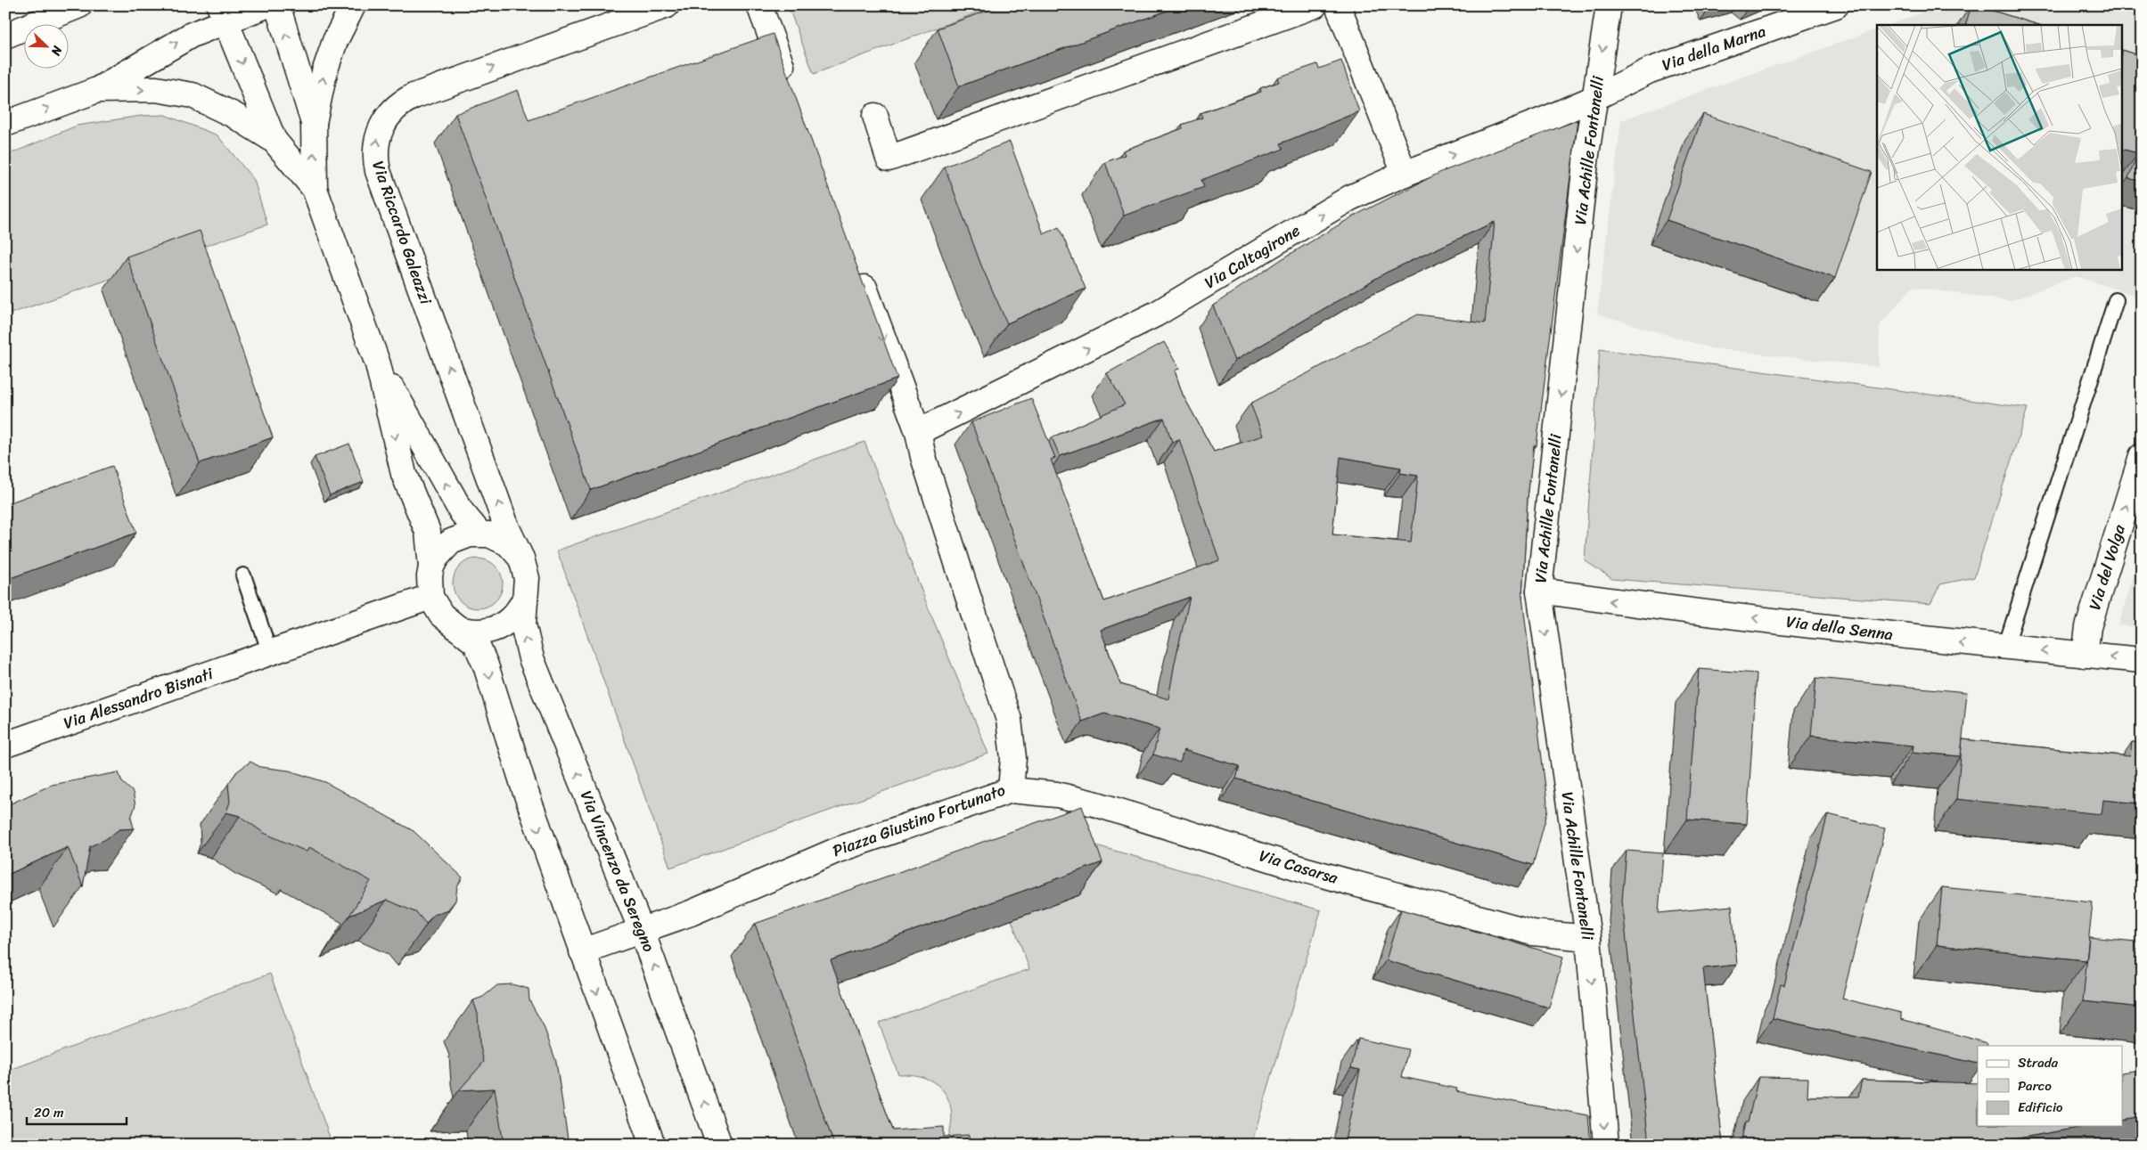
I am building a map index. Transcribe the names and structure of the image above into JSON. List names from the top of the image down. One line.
{"streets":{"main road":["Via della Marna","Via Achille Fontanelli","Via Riccardo Galeazzi","Via Caltagirone","Via del Volga","Via della Senna","Via Alessandro Bisnati","Piazza Giustino Fortunato","Via Casarsa","Via Vincenzo da Seregno"]},"crossings":[["Via della Marna","Via Achille Fontanelli"],["Via della Marna","Via Caltagirone"],["Via Achille Fontanelli","Via Caltagirone"],["Via Achille Fontanelli","Via della Senna"],["Via Achille Fontanelli","Via Casarsa"],["Via Riccardo Galeazzi","Via Alessandro Bisnati"],["Via Riccardo Galeazzi","Via Vincenzo da Seregno"],["Via Caltagirone","Piazza Giustino Fortunato"],["Via del Volga","Via della Senna"],["Via Alessandro Bisnati","Via Vincenzo da Seregno"],["Piazza Giustino Fortunato","Via Casarsa"],["Piazza Giustino Fortunato","Via Vincenzo da Seregno"]],"one_way":["Via Achille Fontanelli","Via Caltagirone","Via del Volga","Via della Senna"],"legend":["Strada","Parco","Edificio"],"scale_bar":"20 m","north":"bottom right"}
